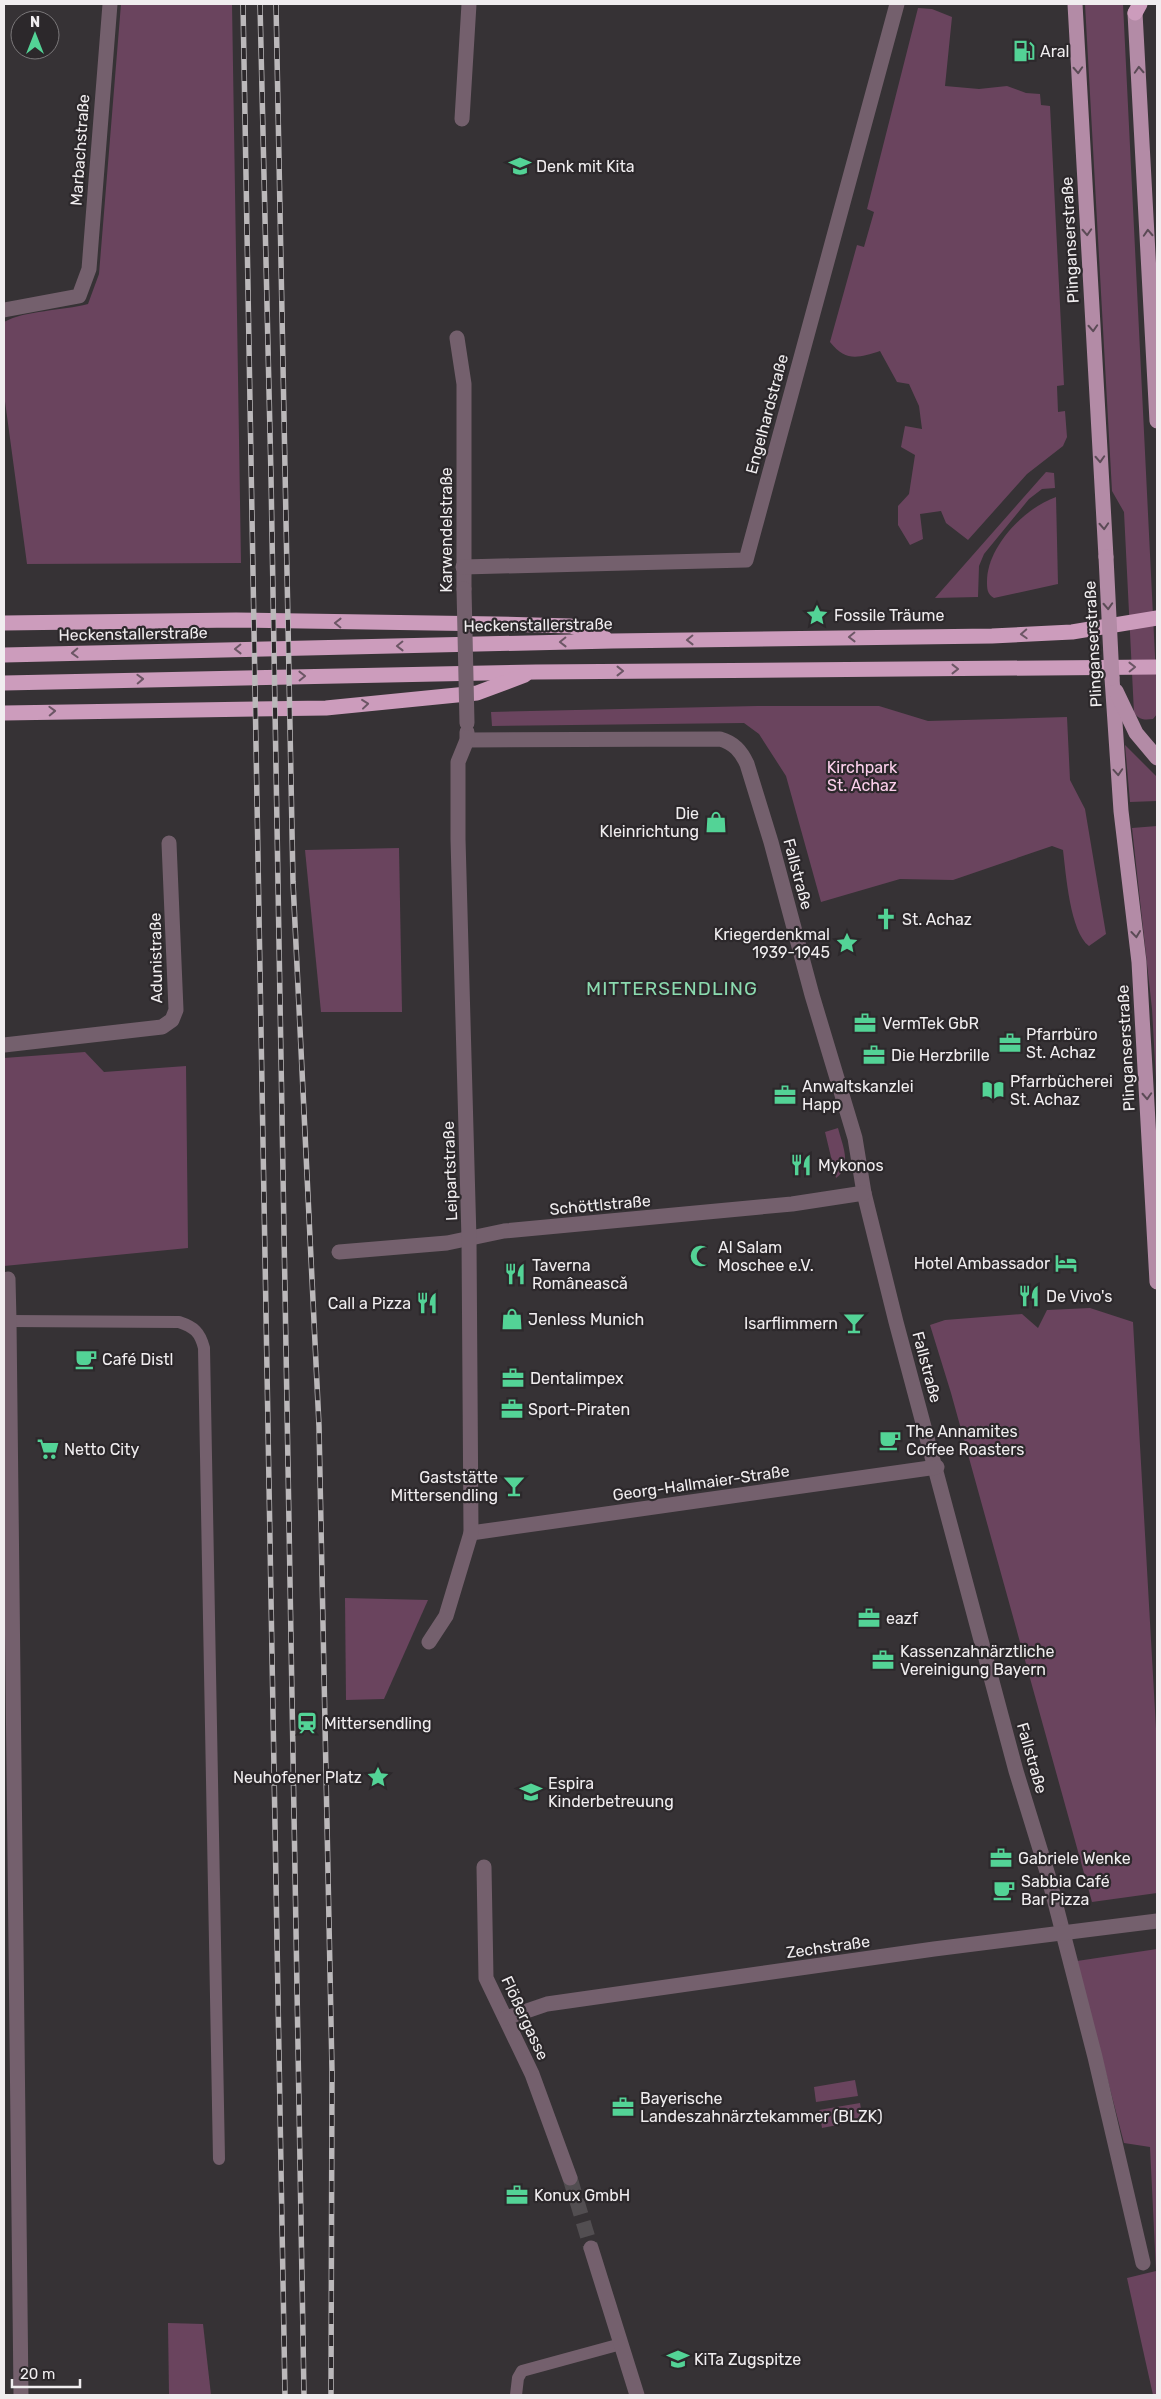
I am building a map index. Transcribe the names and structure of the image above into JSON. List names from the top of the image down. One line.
{"streets":{"highway":["Heckenstallerstraße"],"main road":["Plinganserstraße"],"street":["Marbachstraße","Engelhardstraße","Karwendelstraße","Fallstraße","Adunistraße","Leipartstraße","Schöttlstraße","Georg-Hallmaier-Straße","Zechstraße","Flößergasse"]},"crossings":[["Engelhardstraße","Karwendelstraße"],["Karwendelstraße","Leipartstraße"],["Fallstraße","Leipartstraße"],["Fallstraße","Schöttlstraße"],["Fallstraße","Georg-Hallmaier-Straße"],["Fallstraße","Zechstraße"],["Leipartstraße","Schöttlstraße"],["Leipartstraße","Georg-Hallmaier-Straße"],["Zechstraße","Flößergasse"]],"districts":["MITTERSENDLING"],"parks":["Kirchpark St. Achaz"],"places":{"fuel station":["Aral"],"school or university":["Denk mit Kita","Espira Kinderbetreuung","KiTa Zugspitze"],"place":["Fossile Träume","Kriegerdenkmal 1939-1945","Neuhofener Platz"],"shop":["Die Kleinrichtung","Jenless Munich"],"church":["St. Achaz"],"office":["VermTek GbR","Pfarrbüro St. Achaz","Die Herzbrille","Anwaltskanzlei Happ","Dentalimpex","Sport-Piraten","eazf","Kassenzahnärztliche Vereinigung Bayern","Gabriele Wenke","Bayerische Landeszahnärztekammer (BLZK)","Konux GmbH"],"library":["Pfarrbücherei St. Achaz"],"restaurant":["Mykonos","Taverna Româneascǎ","De Vivo's","Call a Pizza"],"mosque":["Al Salam Moschee e.V."],"hotel":["Hotel Ambassador"],"bar":["Isarflimmern","Gaststätte Mittersendling"],"cafe":["Café Distl","The Annamites Coffee Roasters","Sabbia Café Bar Pizza"],"supermarket":["Netto City"],"station":["Mittersendling"]},"scale_bar":"20 m","north":"top"}
